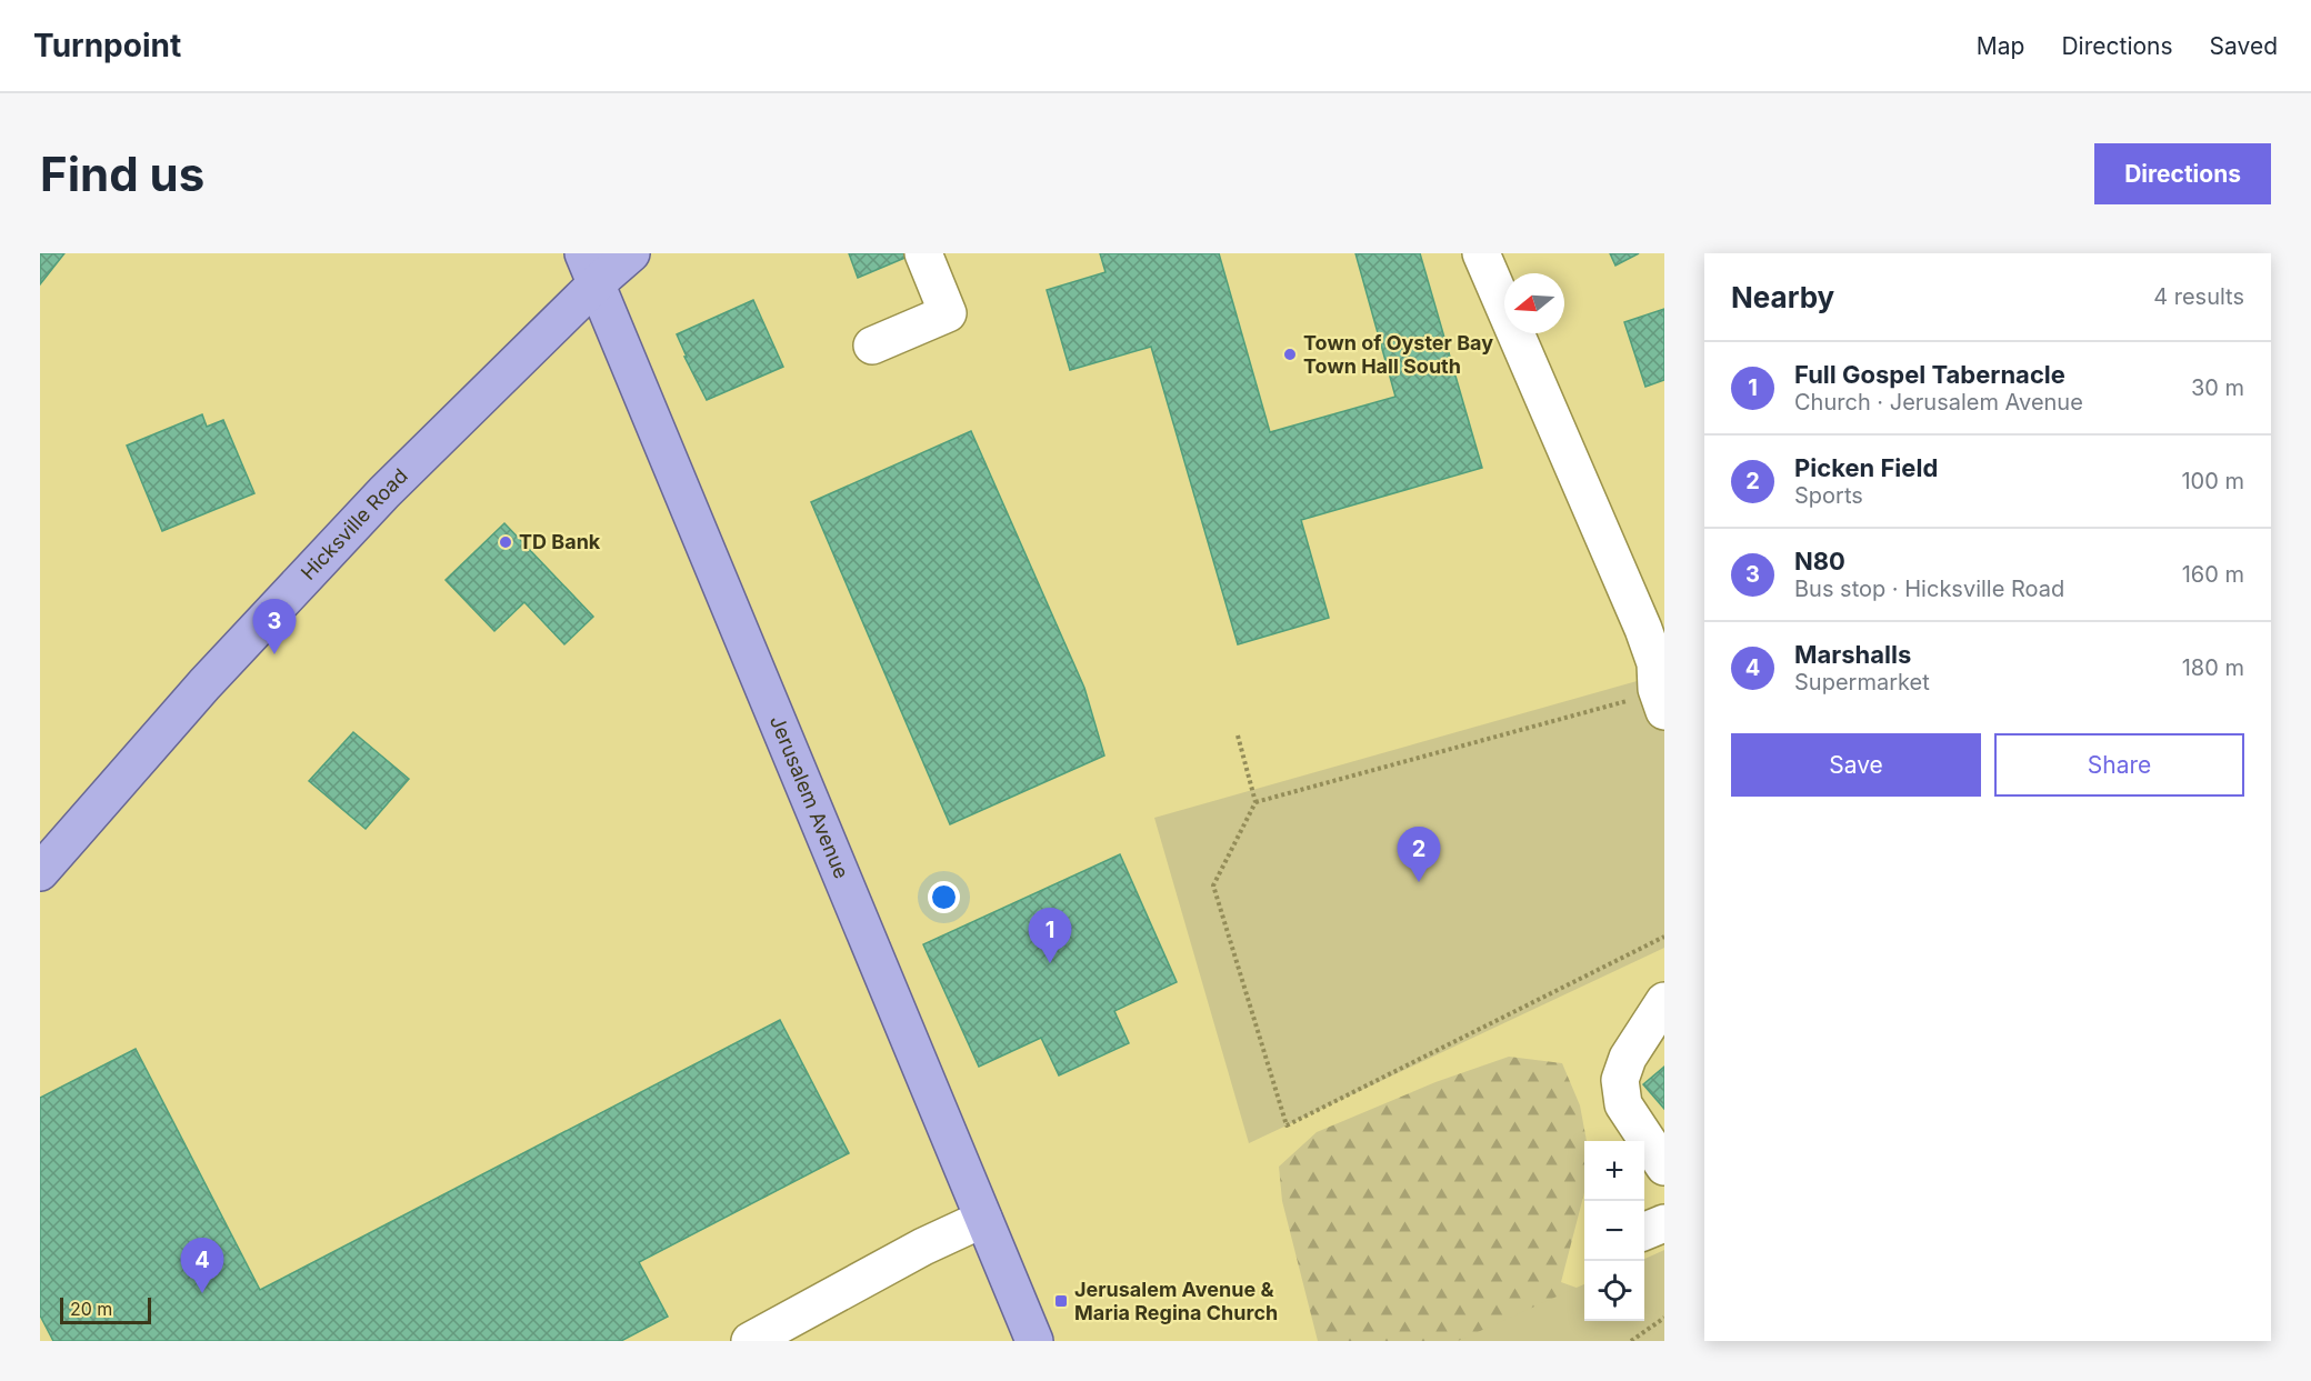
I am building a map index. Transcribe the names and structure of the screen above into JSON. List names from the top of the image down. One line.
{"streets":{"main road":["Hicksville Road","Jerusalem Avenue"]},"crossings":[["Hicksville Road","Jerusalem Avenue"]],"places":{"other":["Town of Oyster Bay Town Hall South","TD Bank"],"transit":["Jerusalem Avenue & Maria Regina Church"]},"scale_bar":"20 m","north":"left","page":{"header":"Turnpoint","nav":["Map","Directions","Saved"],"buttons":["Directions",["Save","Share"]],"title":"Find us","heading":["Nearby","4 results"],"list":[{"mark":"1","name":"Full Gospel Tabernacle","note":"Church · Jerusalem Avenue","value":"30 m"},{"mark":"2","name":"Picken Field","note":"Sports","value":"100 m"},{"mark":"3","name":"N80","note":"Bus stop · Hicksville Road","value":"160 m"},{"mark":"4","name":"Marshalls","note":"Supermarket","value":"180 m"}],"pins":["3","2","1","4"],"map_buttons":["+","−"],"scale":"20 m"}}
